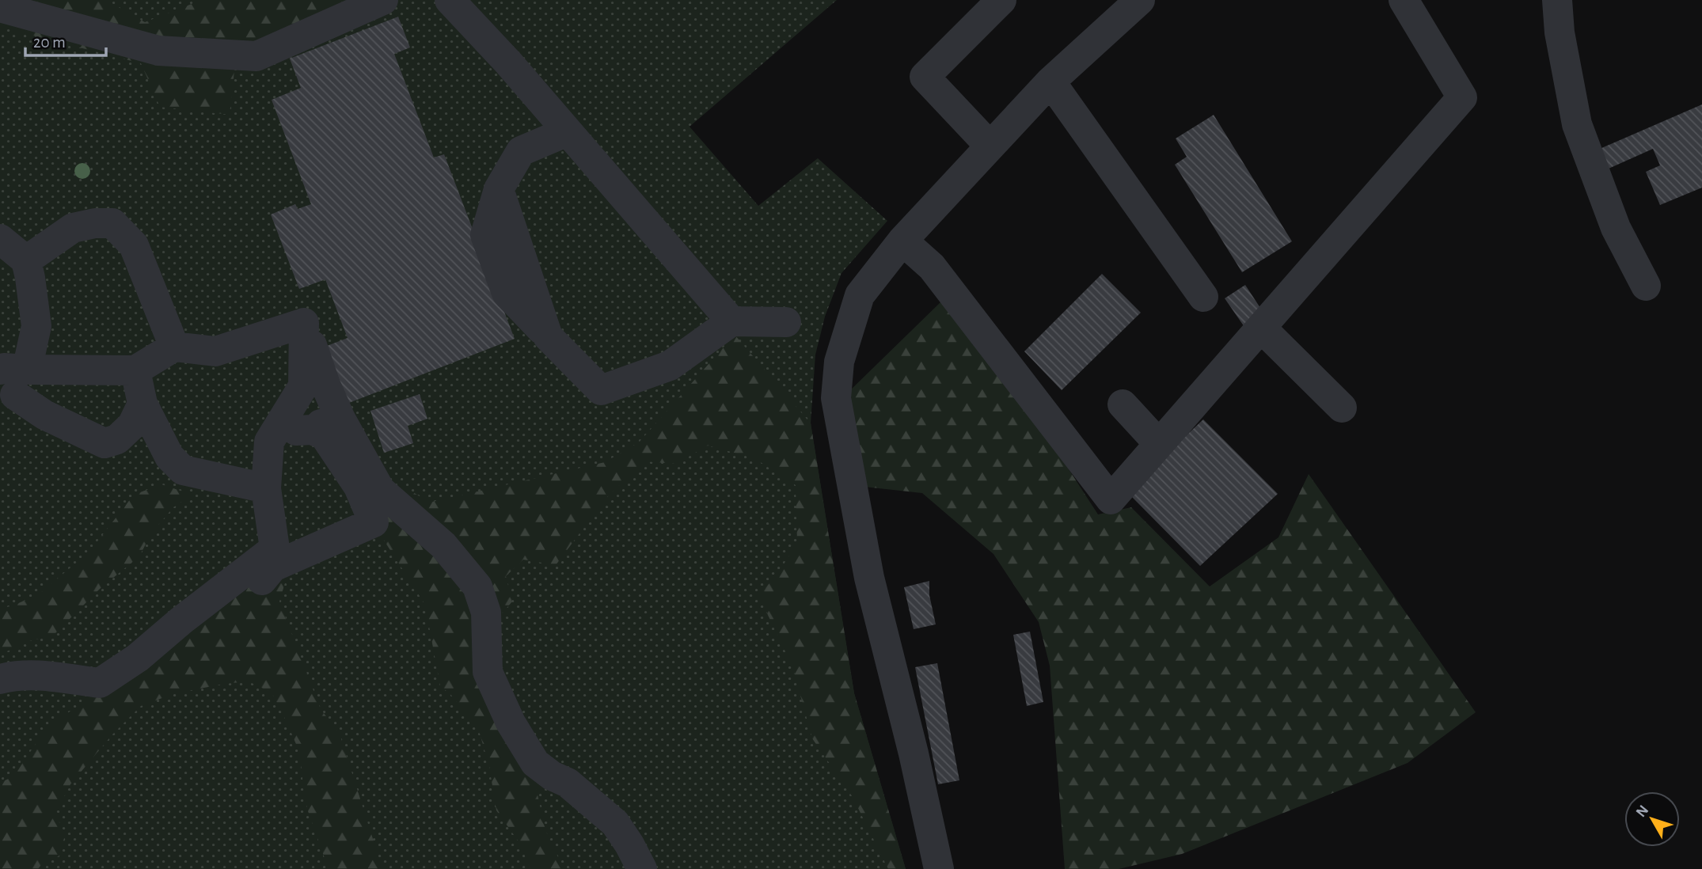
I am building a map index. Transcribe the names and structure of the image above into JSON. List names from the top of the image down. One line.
{"scale_bar":"20 m","north":"top left"}
